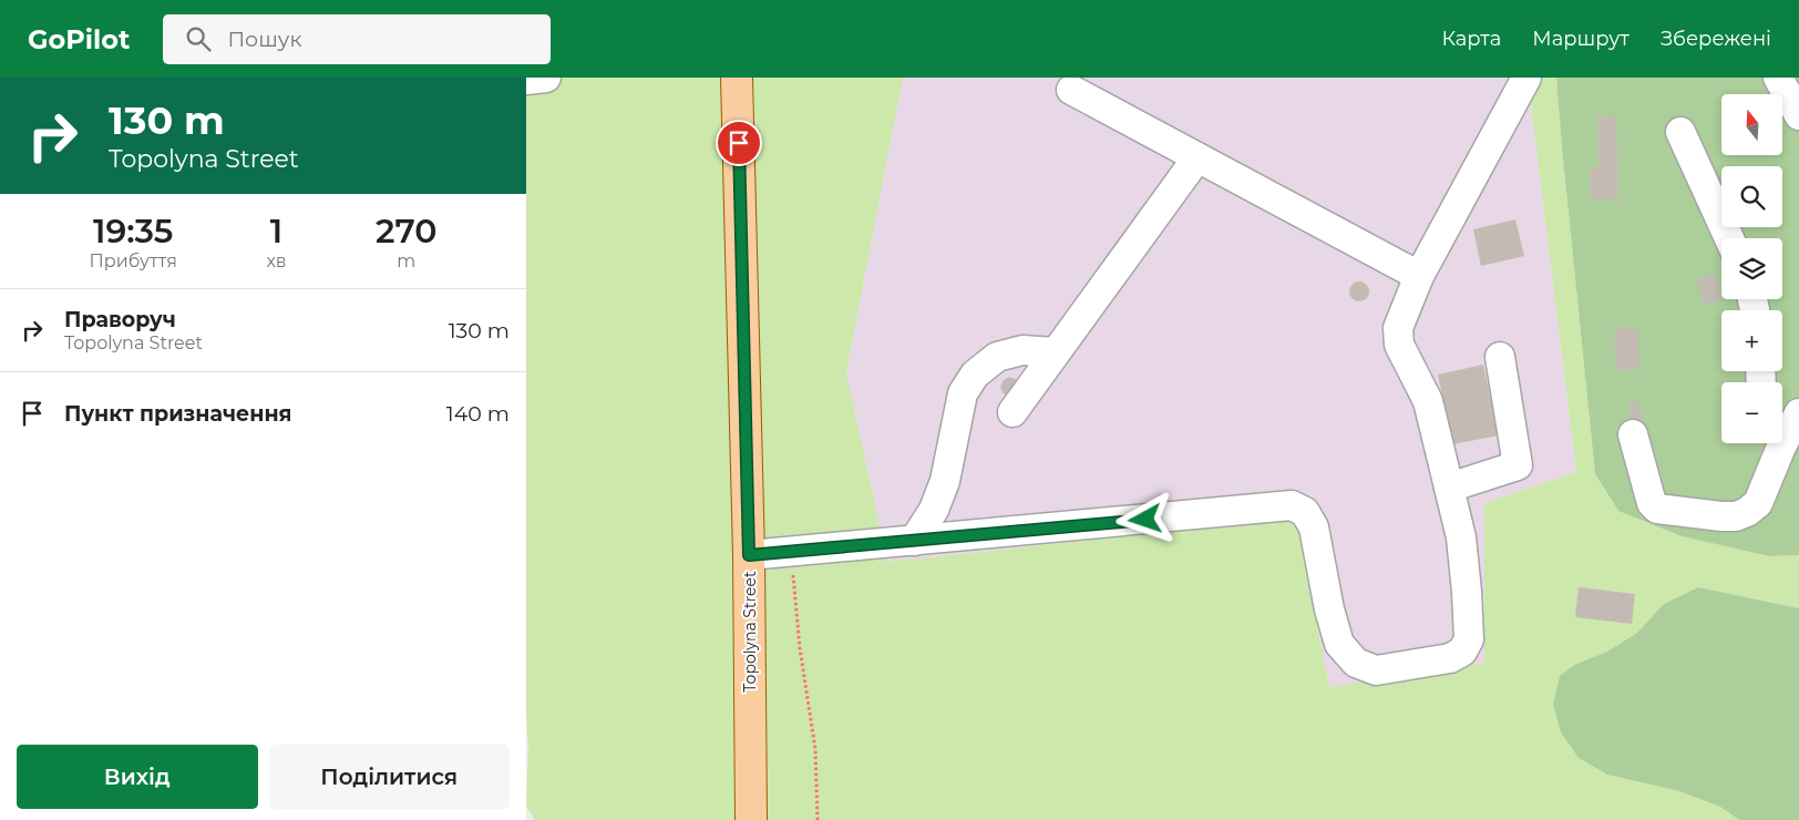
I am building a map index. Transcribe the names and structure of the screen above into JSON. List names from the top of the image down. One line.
{"streets":{"main road":["Topolyna Street"]},"north":"top","page":{"header":"GoPilot","search":"Пошук","nav":["Карта","Маршрут","Збережені"],"turn":["130 m","Topolyna Street"],"map_buttons":["+","−"],"eta":["19:35","Прибуття","1","хв","270","m"],"list":[{"name":"Праворуч","note":"Topolyna Street","value":"130 m"},{"name":"Пункт призначення","value":"140 m"}],"buttons":["Вихід","Поділитися"]}}
